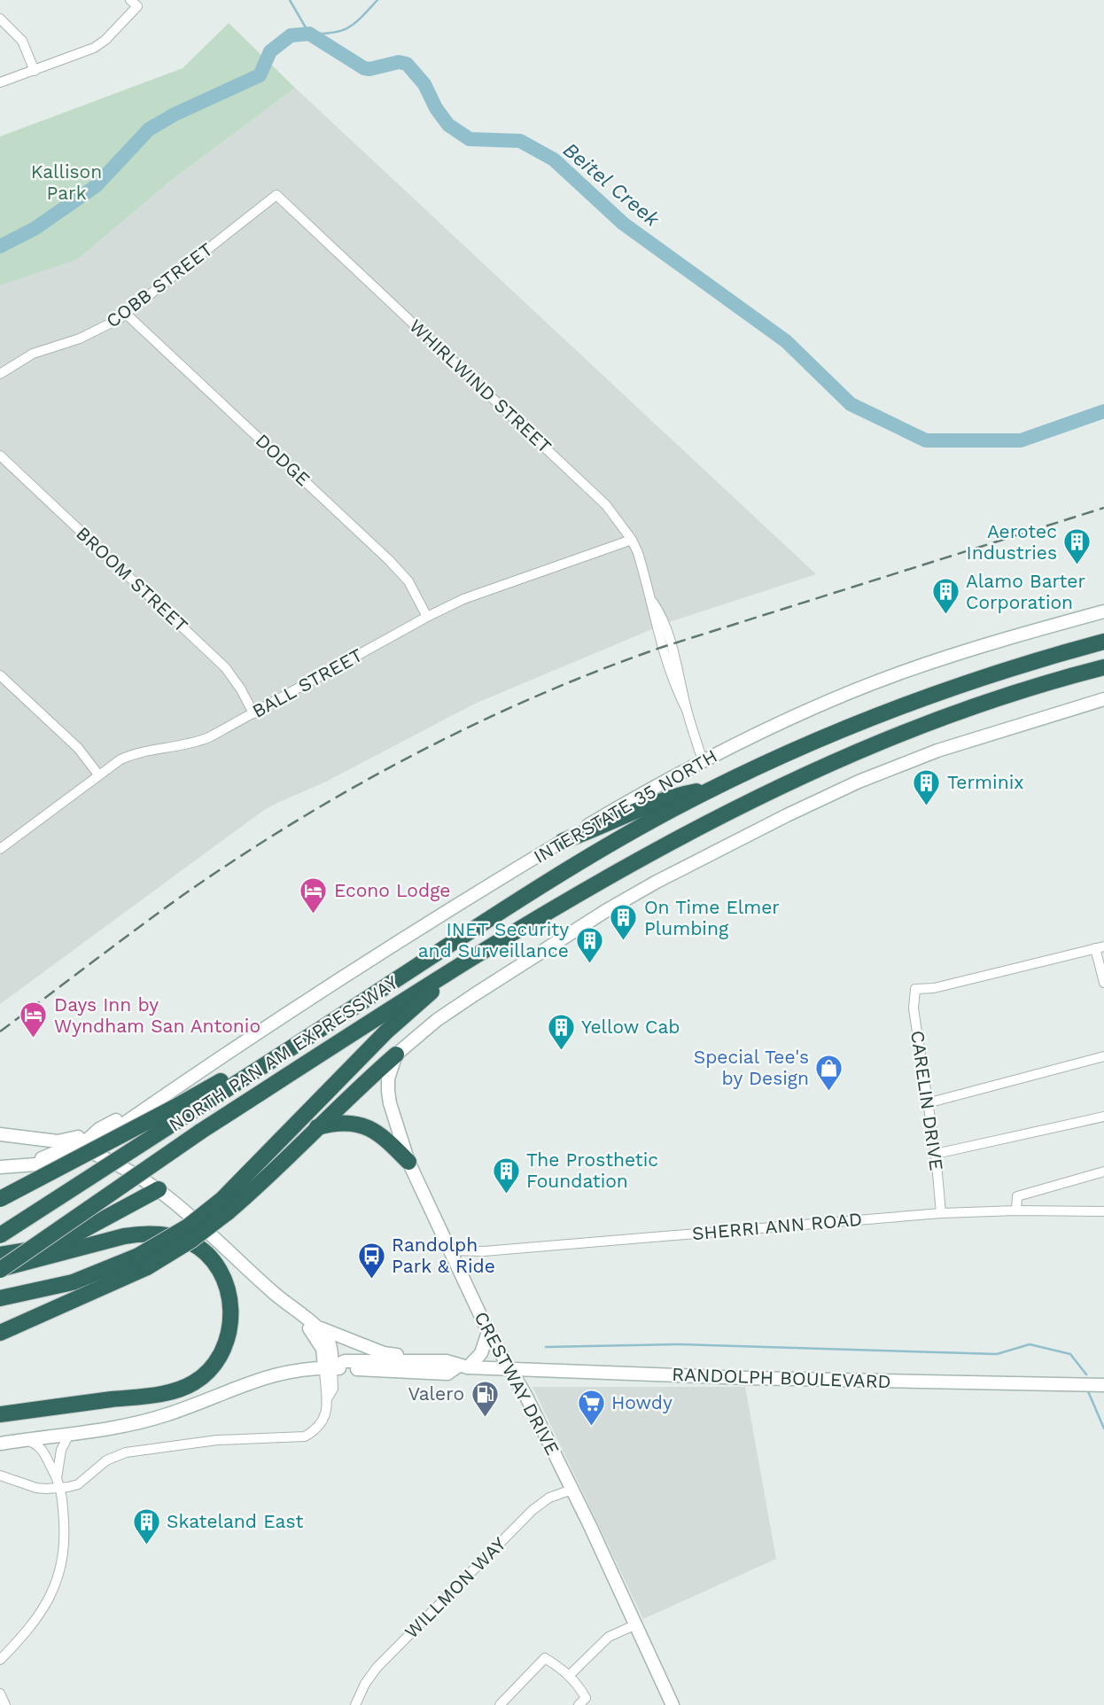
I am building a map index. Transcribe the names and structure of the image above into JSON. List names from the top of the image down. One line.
{"streets":{"highway":["NORTH PAN AM EXPRESSWAY"],"main road":["INTERSTATE 35 NORTH","RANDOLPH BOULEVARD","CRESTWAY DRIVE"],"street":["COBB STREET","WHIRLWIND STREET","DODGE","BROOM STREET","BALL STREET","CARELIN DRIVE","SHERRI ANN ROAD","WILLMON WAY"]},"crossings":[["COBB STREET","WHIRLWIND STREET"],["COBB STREET","DODGE"],["WHIRLWIND STREET","BALL STREET"],["WHIRLWIND STREET","INTERSTATE 35 NORTH"],["DODGE","BALL STREET"],["BROOM STREET","BALL STREET"],["CARELIN DRIVE","SHERRI ANN ROAD"],["SHERRI ANN ROAD","CRESTWAY DRIVE"],["RANDOLPH BOULEVARD","CRESTWAY DRIVE"],["CRESTWAY DRIVE","WILLMON WAY"]],"water":["Beitel Creek"],"parks":["Kallison Park"],"places":{"building":["Aerotec Industries","Alamo Barter Corporation","Terminix","On Time Elmer Plumbing","INET Security and Surveillance","Yellow Cab","The Prosthetic Foundation","Skateland East"],"hotel":["Econo Lodge","Days Inn by Wyndham San Antonio"],"shop":["Special Tee's by Design"],"bus stop":["Randolph Park & Ride"],"fuel station":["Valero"],"supermarket":["Howdy"]}}
